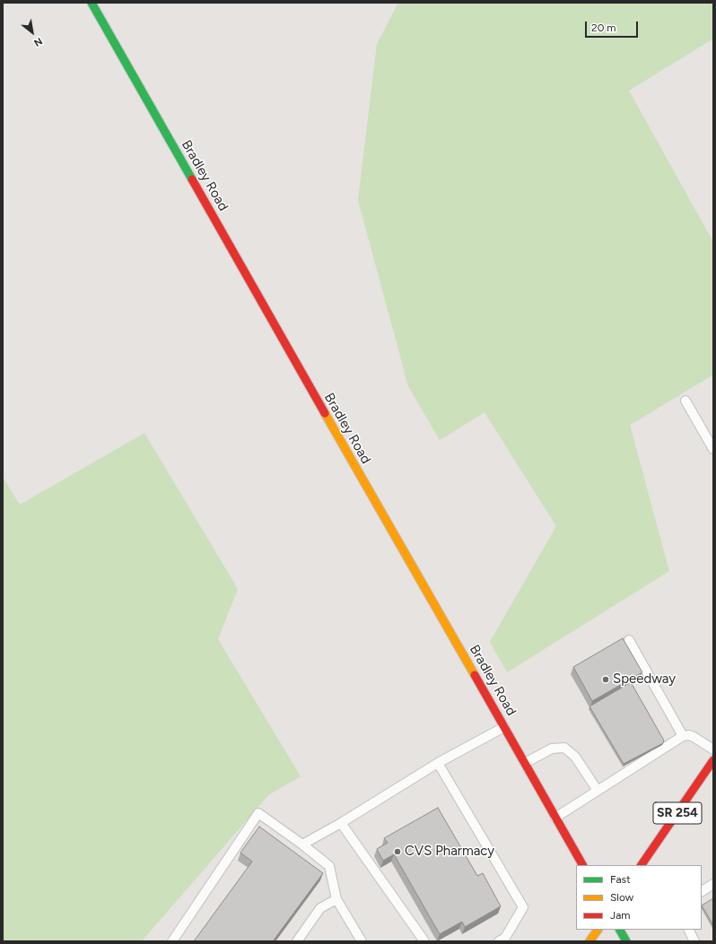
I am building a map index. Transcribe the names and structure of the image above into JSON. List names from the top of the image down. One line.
{"streets":{"street":["Bradley Road","SR 254"]},"places":["Speedway","CVS Pharmacy"],"legend":["Fast","Slow","Jam"],"scale_bar":"20 m","north":"bottom right"}
